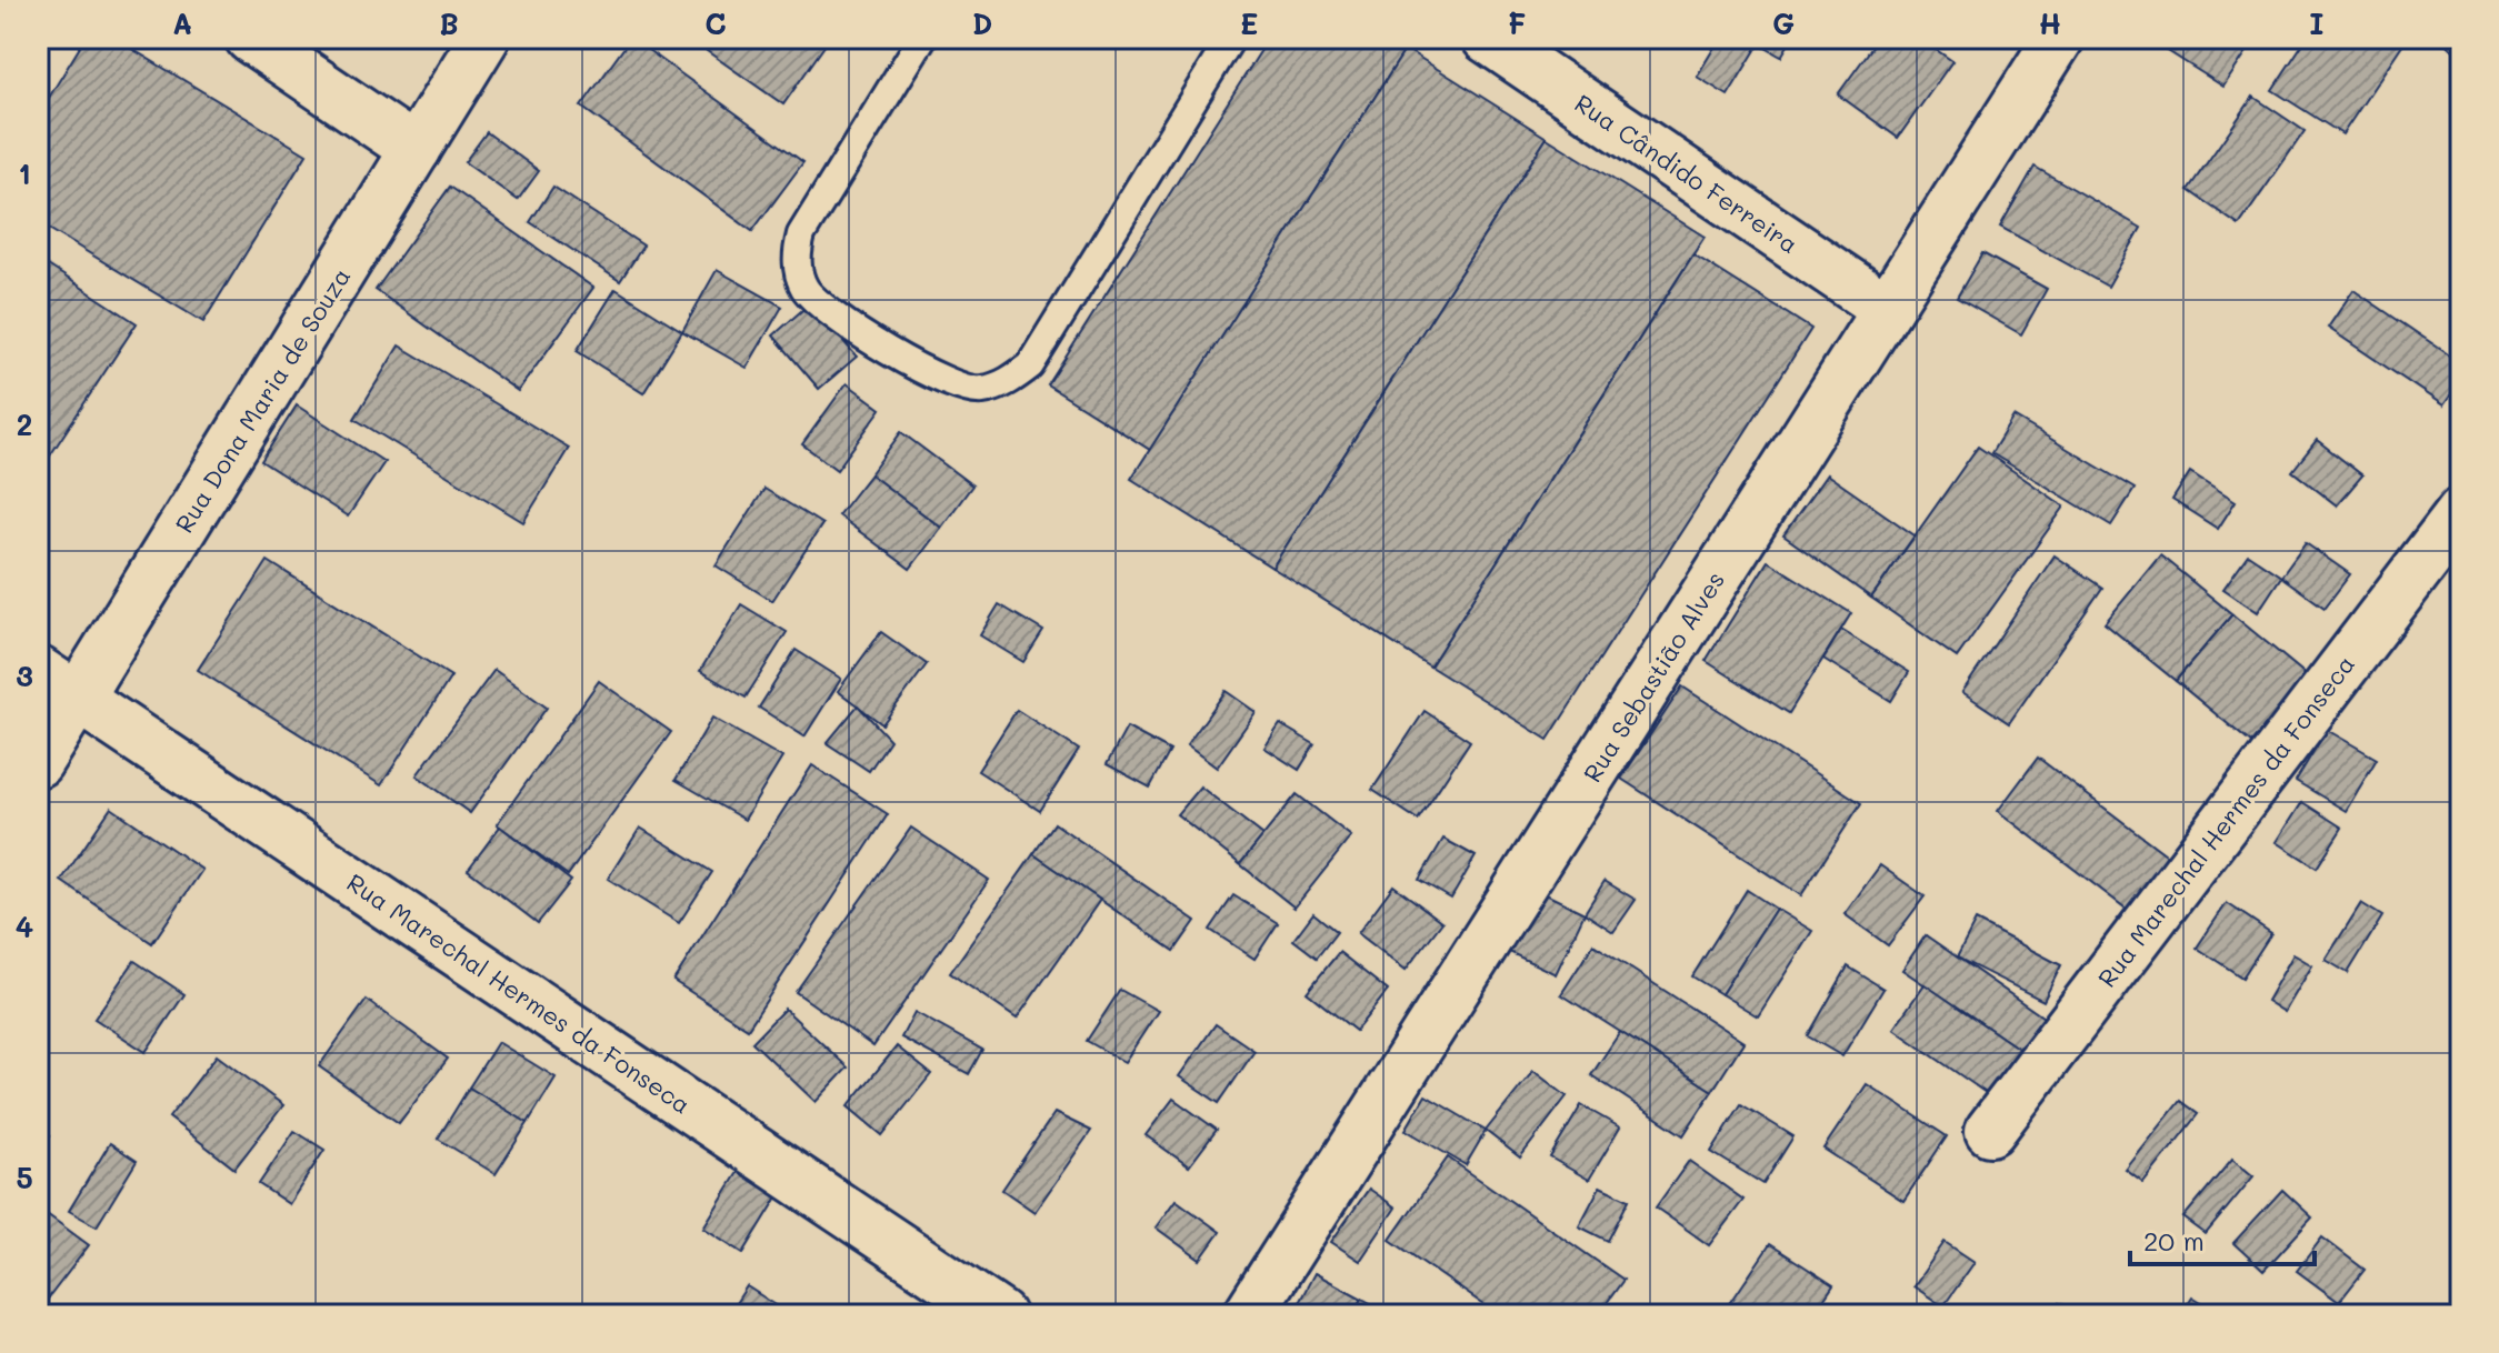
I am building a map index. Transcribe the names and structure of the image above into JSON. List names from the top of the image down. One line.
{"streets":{"street":["Rua Cândido Ferreira","Rua Dona Maria de Souza","Rua Sebastião Alves","Rua Marechal Hermes da Fonseca"]},"crossings":[["Rua Cândido Ferreira","Rua Sebastião Alves"],["Rua Dona Maria de Souza","Rua Marechal Hermes da Fonseca"]],"scale_bar":"20 m","grid":{"columns":["A","B","C","D","E","F","G","H","I"],"rows":["1","2","3","4","5"]}}
